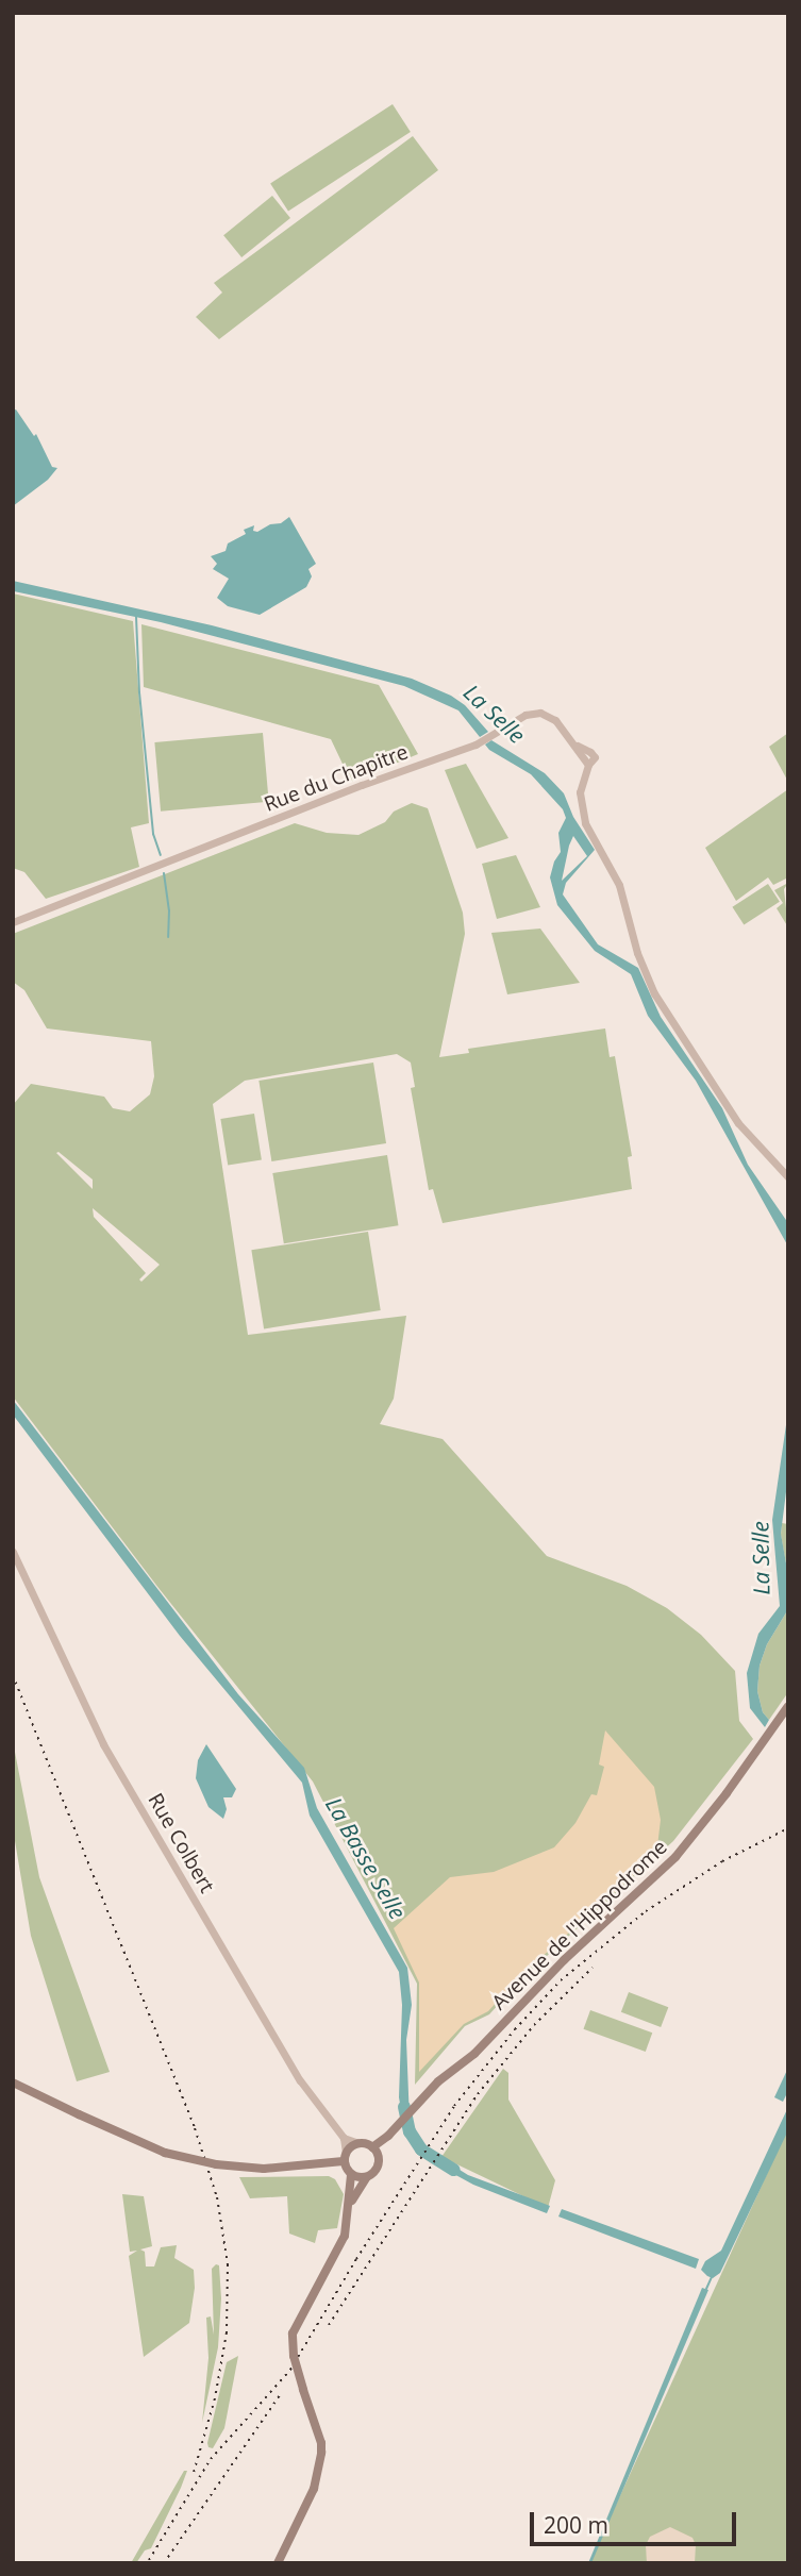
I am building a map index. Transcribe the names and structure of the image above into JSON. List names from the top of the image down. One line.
{"streets":{"main road":["Avenue de l'Hippodrome"],"street":["Rue du Chapitre","Rue Colbert"]},"crossings":[["Rue Colbert","Avenue de l'Hippodrome"]],"water":["La Selle","La Basse Selle"],"scale_bar":"200 m"}
